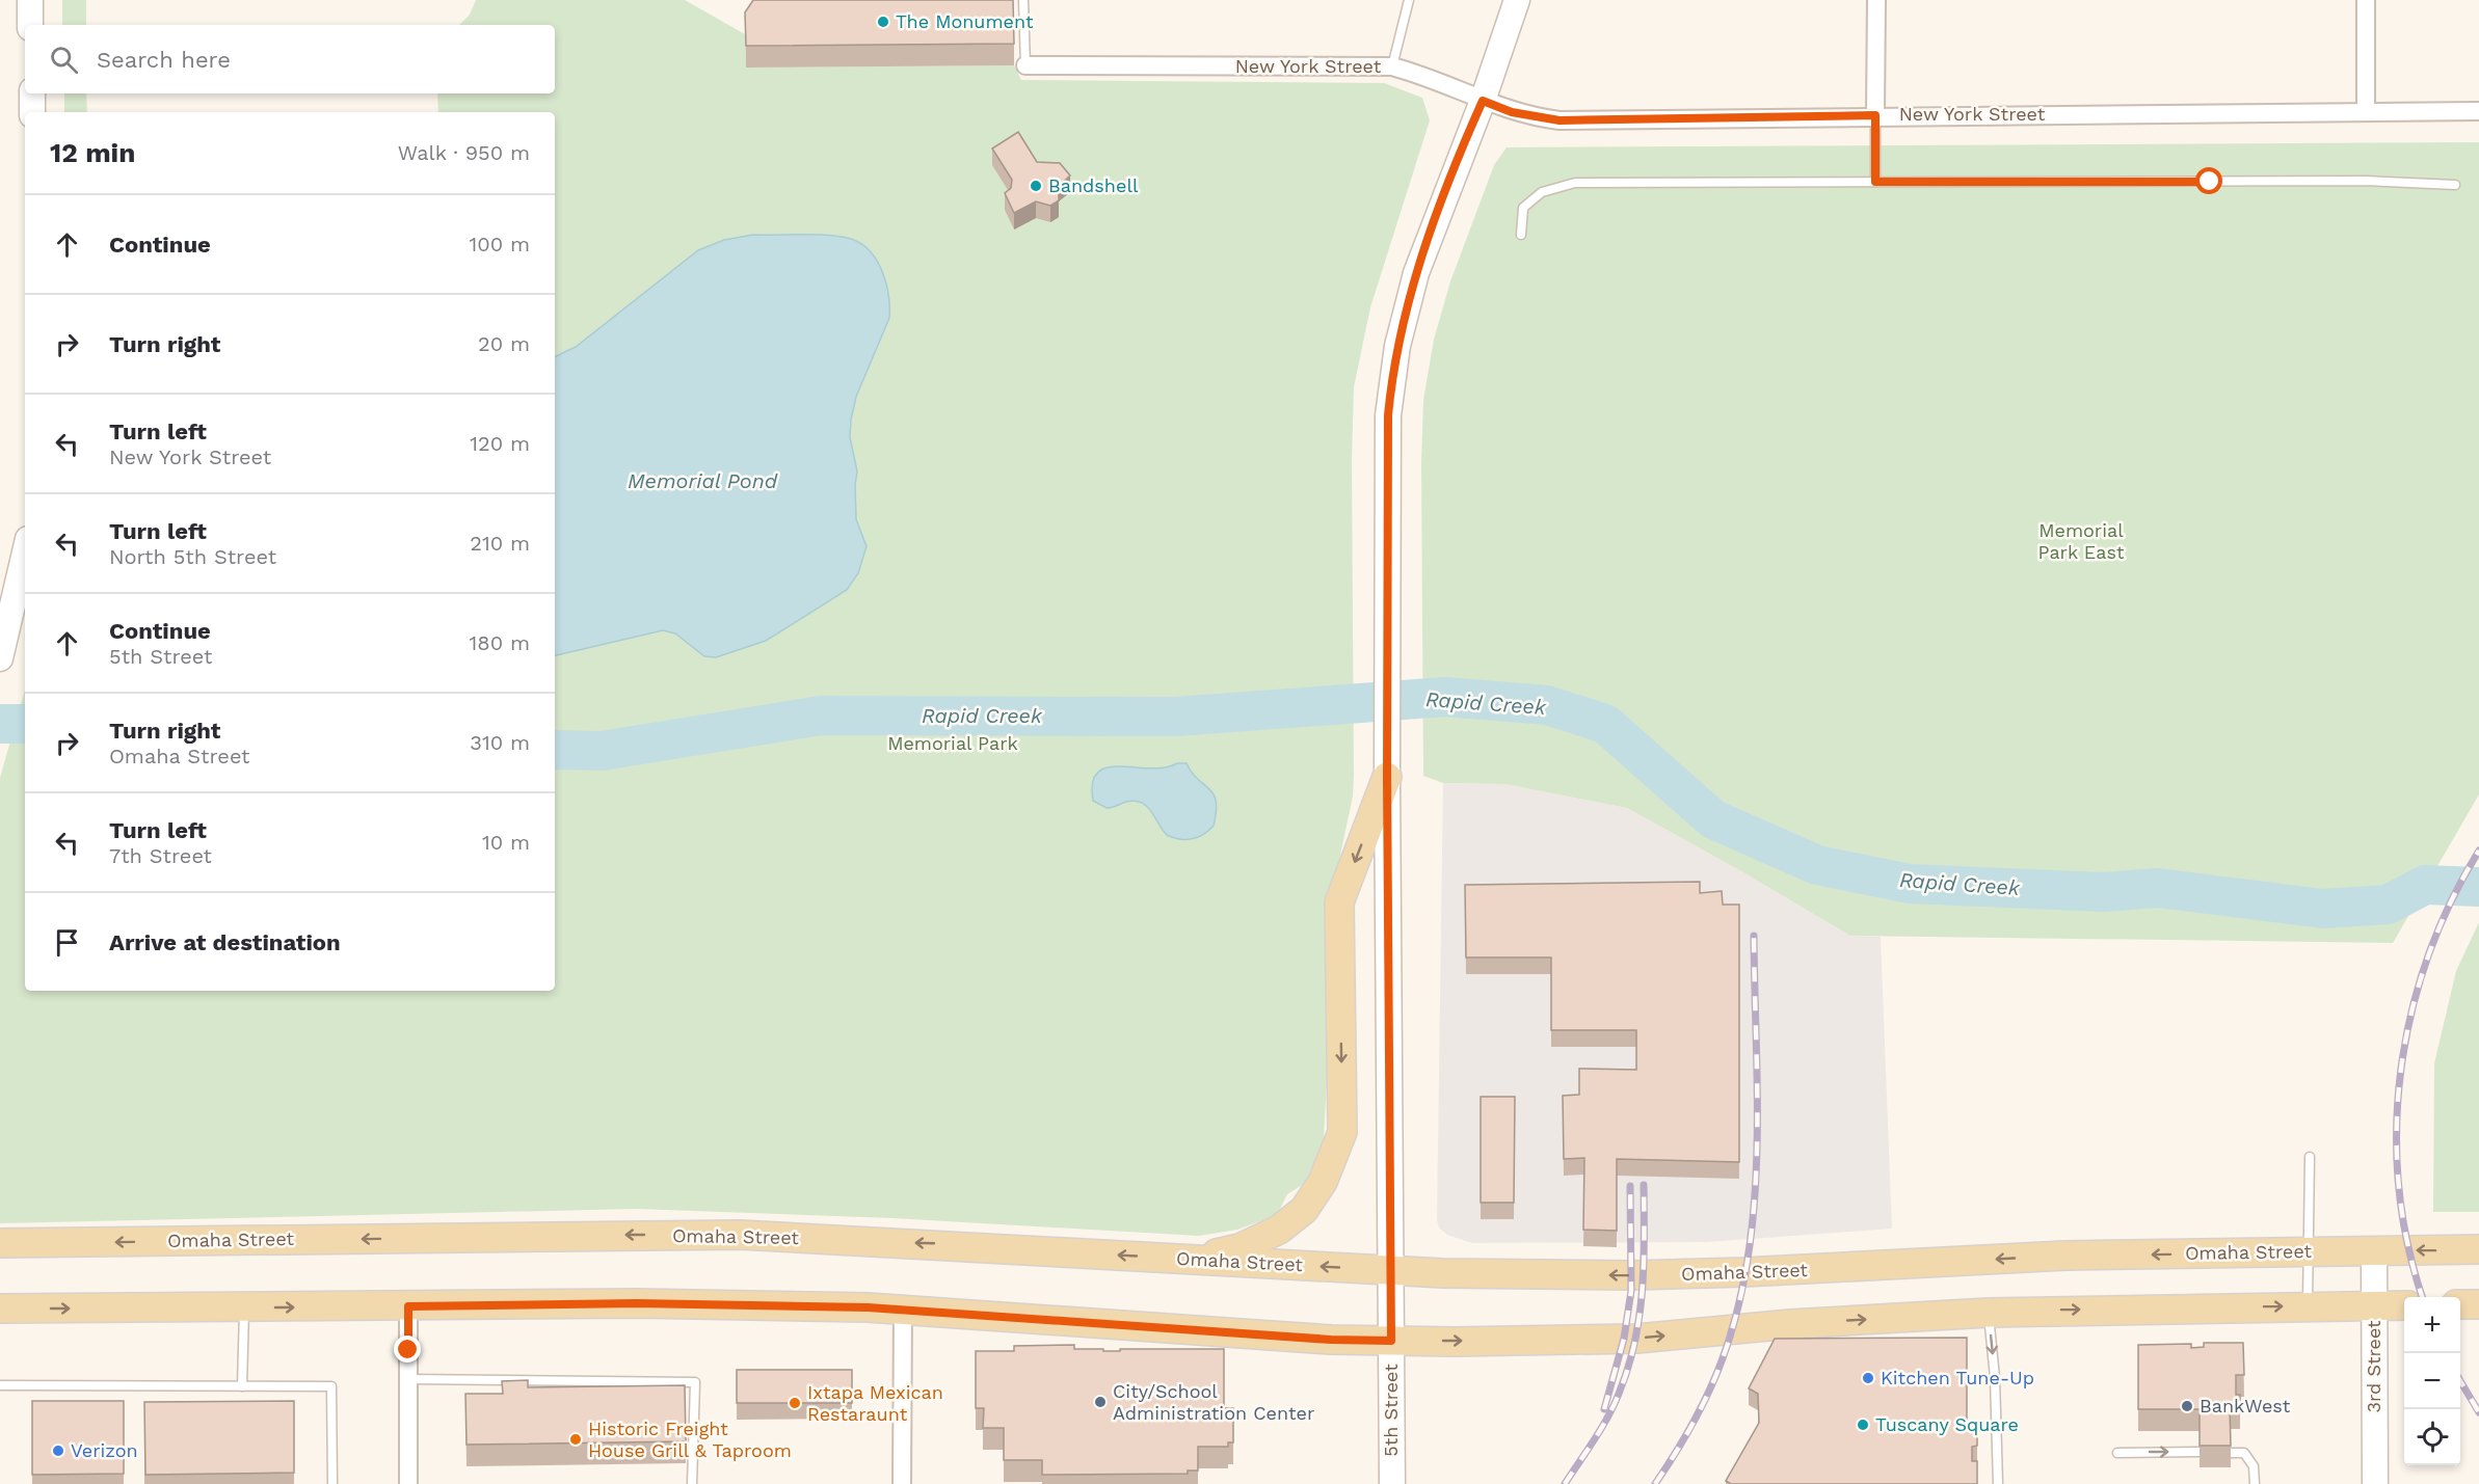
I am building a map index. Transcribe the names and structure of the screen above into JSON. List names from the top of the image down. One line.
{"streets":{"main road":["Omaha Street","3rd Street","5th Street"],"street":["New York Street"]},"crossings":[["New York Street","5th Street"],["Omaha Street","3rd Street"],["Omaha Street","5th Street"]],"water":["Memorial Pond","Rapid Creek"],"parks":["Memorial Park East","Memorial Park"],"places":["The Monument","Bandshell","Kitchen Tune-Up","City/School Administration Center","Ixtapa Mexican Restaraunt","BankWest","Tuscany Square","Historic Freight House Grill & Taproom","Verizon"],"page":{"search":"Search here","heading":["12 min","Walk · 950 m"],"list":[["Continue","100 m"],["Turn right","20 m"],["Turn left","New York Street","120 m"],["Turn left","North 5th Street","210 m"],["Continue","5th Street","180 m"],["Turn right","Omaha Street","310 m"],["Turn left","7th Street","10 m"],"Arrive at destination"],"map_buttons":["+","−"]}}
